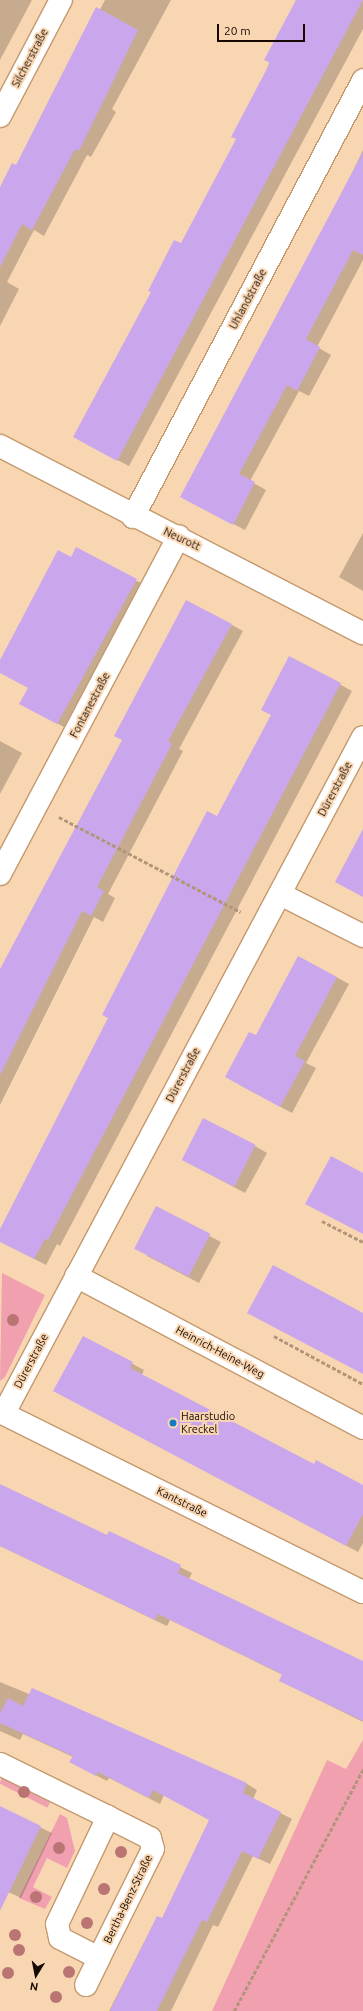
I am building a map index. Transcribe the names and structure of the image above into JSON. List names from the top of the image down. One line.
{"streets":{"street":["Silcherstraße","Uhlandstraße","Neurott","Fontanestraße","Dürerstraße","Heinrich-Heine-Weg","Kantstraße","Bertha-Benz-Straße"]},"crossings":[["Uhlandstraße","Neurott"],["Neurott","Fontanestraße"],["Dürerstraße","Heinrich-Heine-Weg"],["Dürerstraße","Kantstraße"]],"places":["Haarstudio Kreckel"],"scale_bar":"20 m","north":"bottom"}
